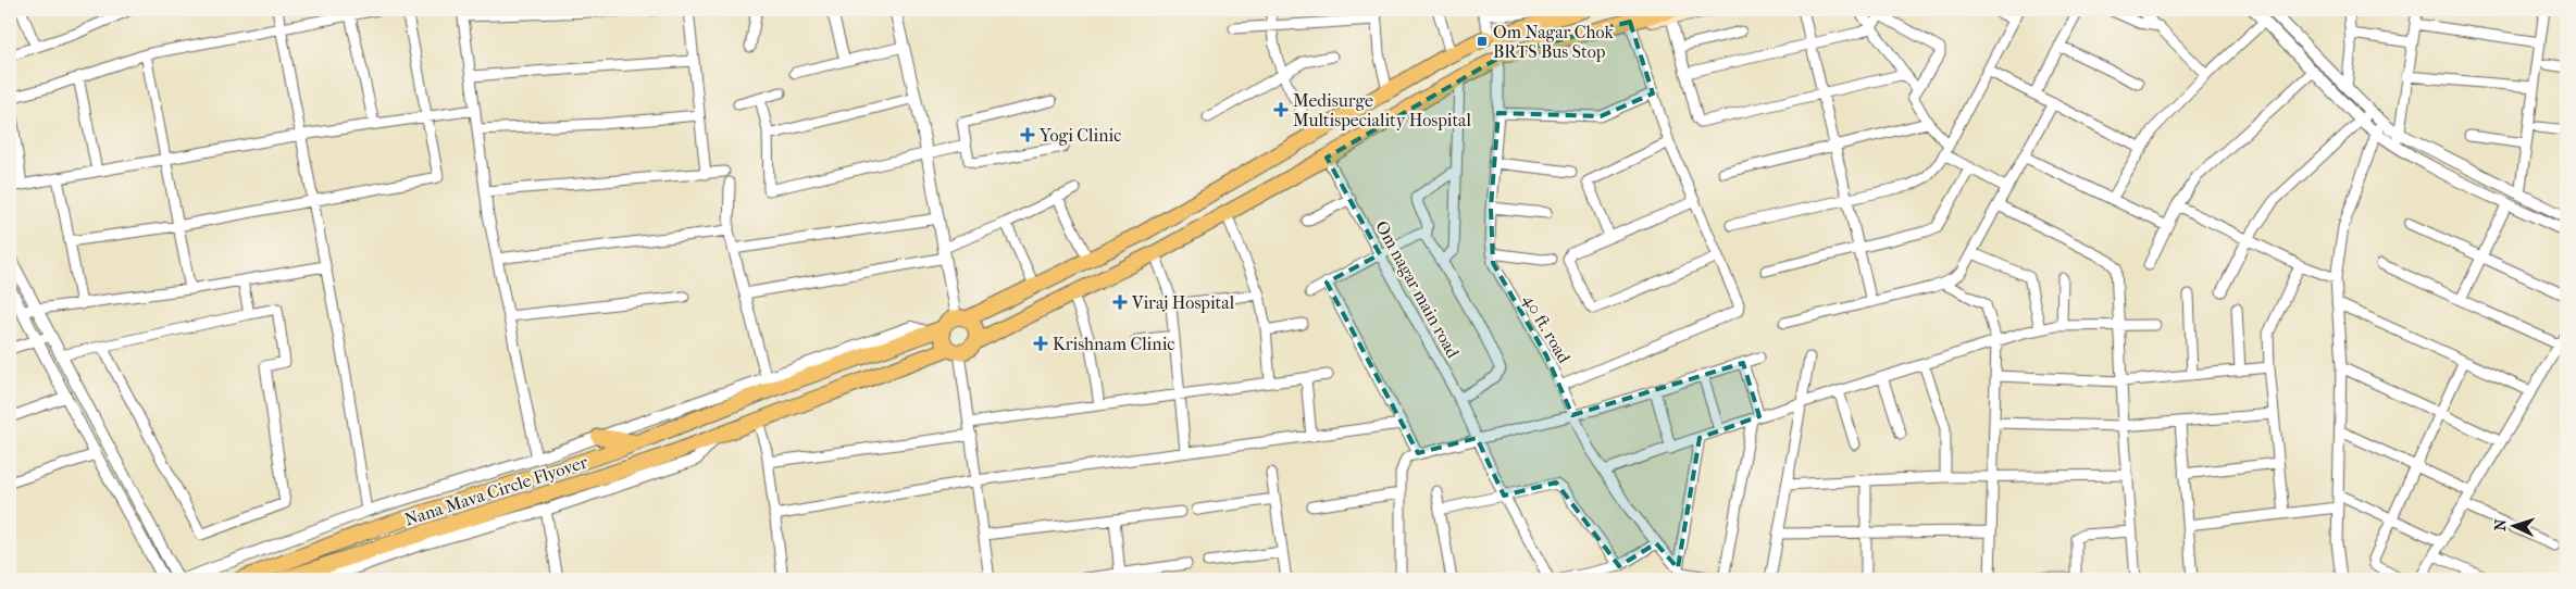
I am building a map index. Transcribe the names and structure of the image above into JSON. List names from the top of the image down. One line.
{"streets":{"highway":["Nana Mava Circle Flyover"],"street":["Om nagar main road","40 ft. road"]},"places":{"transit":["Om Nagar Chok BRTS Bus Stop"],"health":["Medisurge Multispeciality Hospital","Yogi Clinic","Viraj Hospital","Krishnam Clinic"]},"north":"left"}
